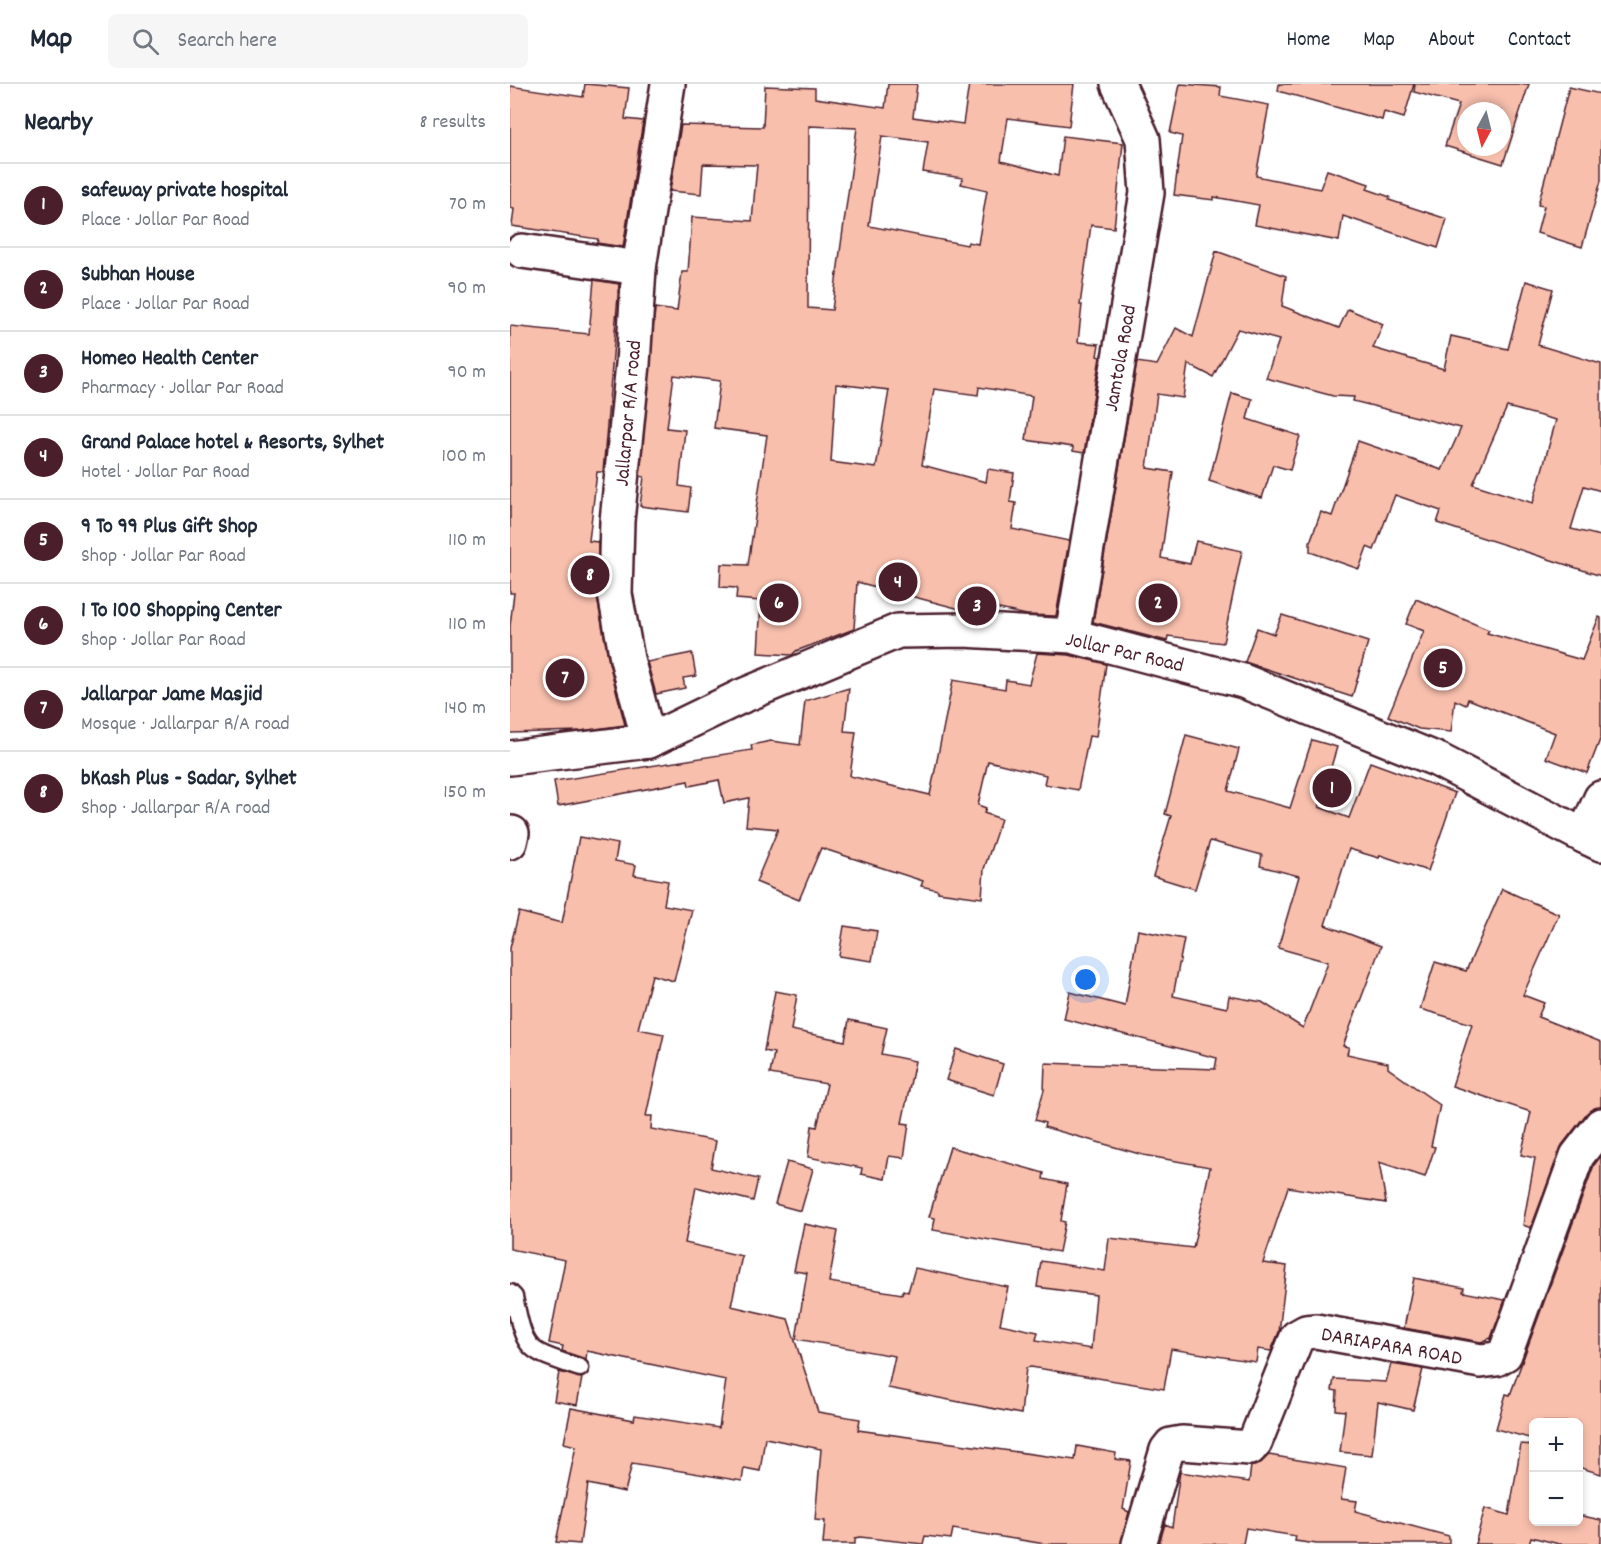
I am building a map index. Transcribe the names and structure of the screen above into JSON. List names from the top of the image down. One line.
{"streets":{"street":["Jamtola Road","Jallarpar R/A road","Jollar Par Road","DARIAPARA ROAD"]},"crossings":[["Jamtola Road","Jollar Par Road"],["Jallarpar R/A road","Jollar Par Road"]],"north":"bottom","page":{"header":"Map","search":"Search here","nav":["Home","Map","About","Contact"],"heading":["Nearby","8 results"],"list":[{"mark":"1","name":"safeway private hospital","note":"Place · Jollar Par Road","value":"70 m"},{"mark":"2","name":"Subhan House","note":"Place · Jollar Par Road","value":"90 m"},{"mark":"3","name":"Homeo Health Center","note":"Pharmacy · Jollar Par Road","value":"90 m"},{"mark":"4","name":"Grand Palace hotel & Resorts, Sylhet","note":"Hotel · Jollar Par Road","value":"100 m"},{"mark":"5","name":"9 To 99 Plus Gift Shop","note":"Shop · Jollar Par Road","value":"110 m"},{"mark":"6","name":"1 To 100 Shopping Center","note":"Shop · Jollar Par Road","value":"110 m"},{"mark":"7","name":"Jallarpar Jame Masjid","note":"Mosque · Jallarpar R/A road","value":"140 m"},{"mark":"8","name":"bKash Plus - Sadar, Sylhet","note":"Shop · Jallarpar R/A road","value":"150 m"}],"pins":["8","4","2","6","3","5","7","1"],"map_buttons":["+","−"]}}
